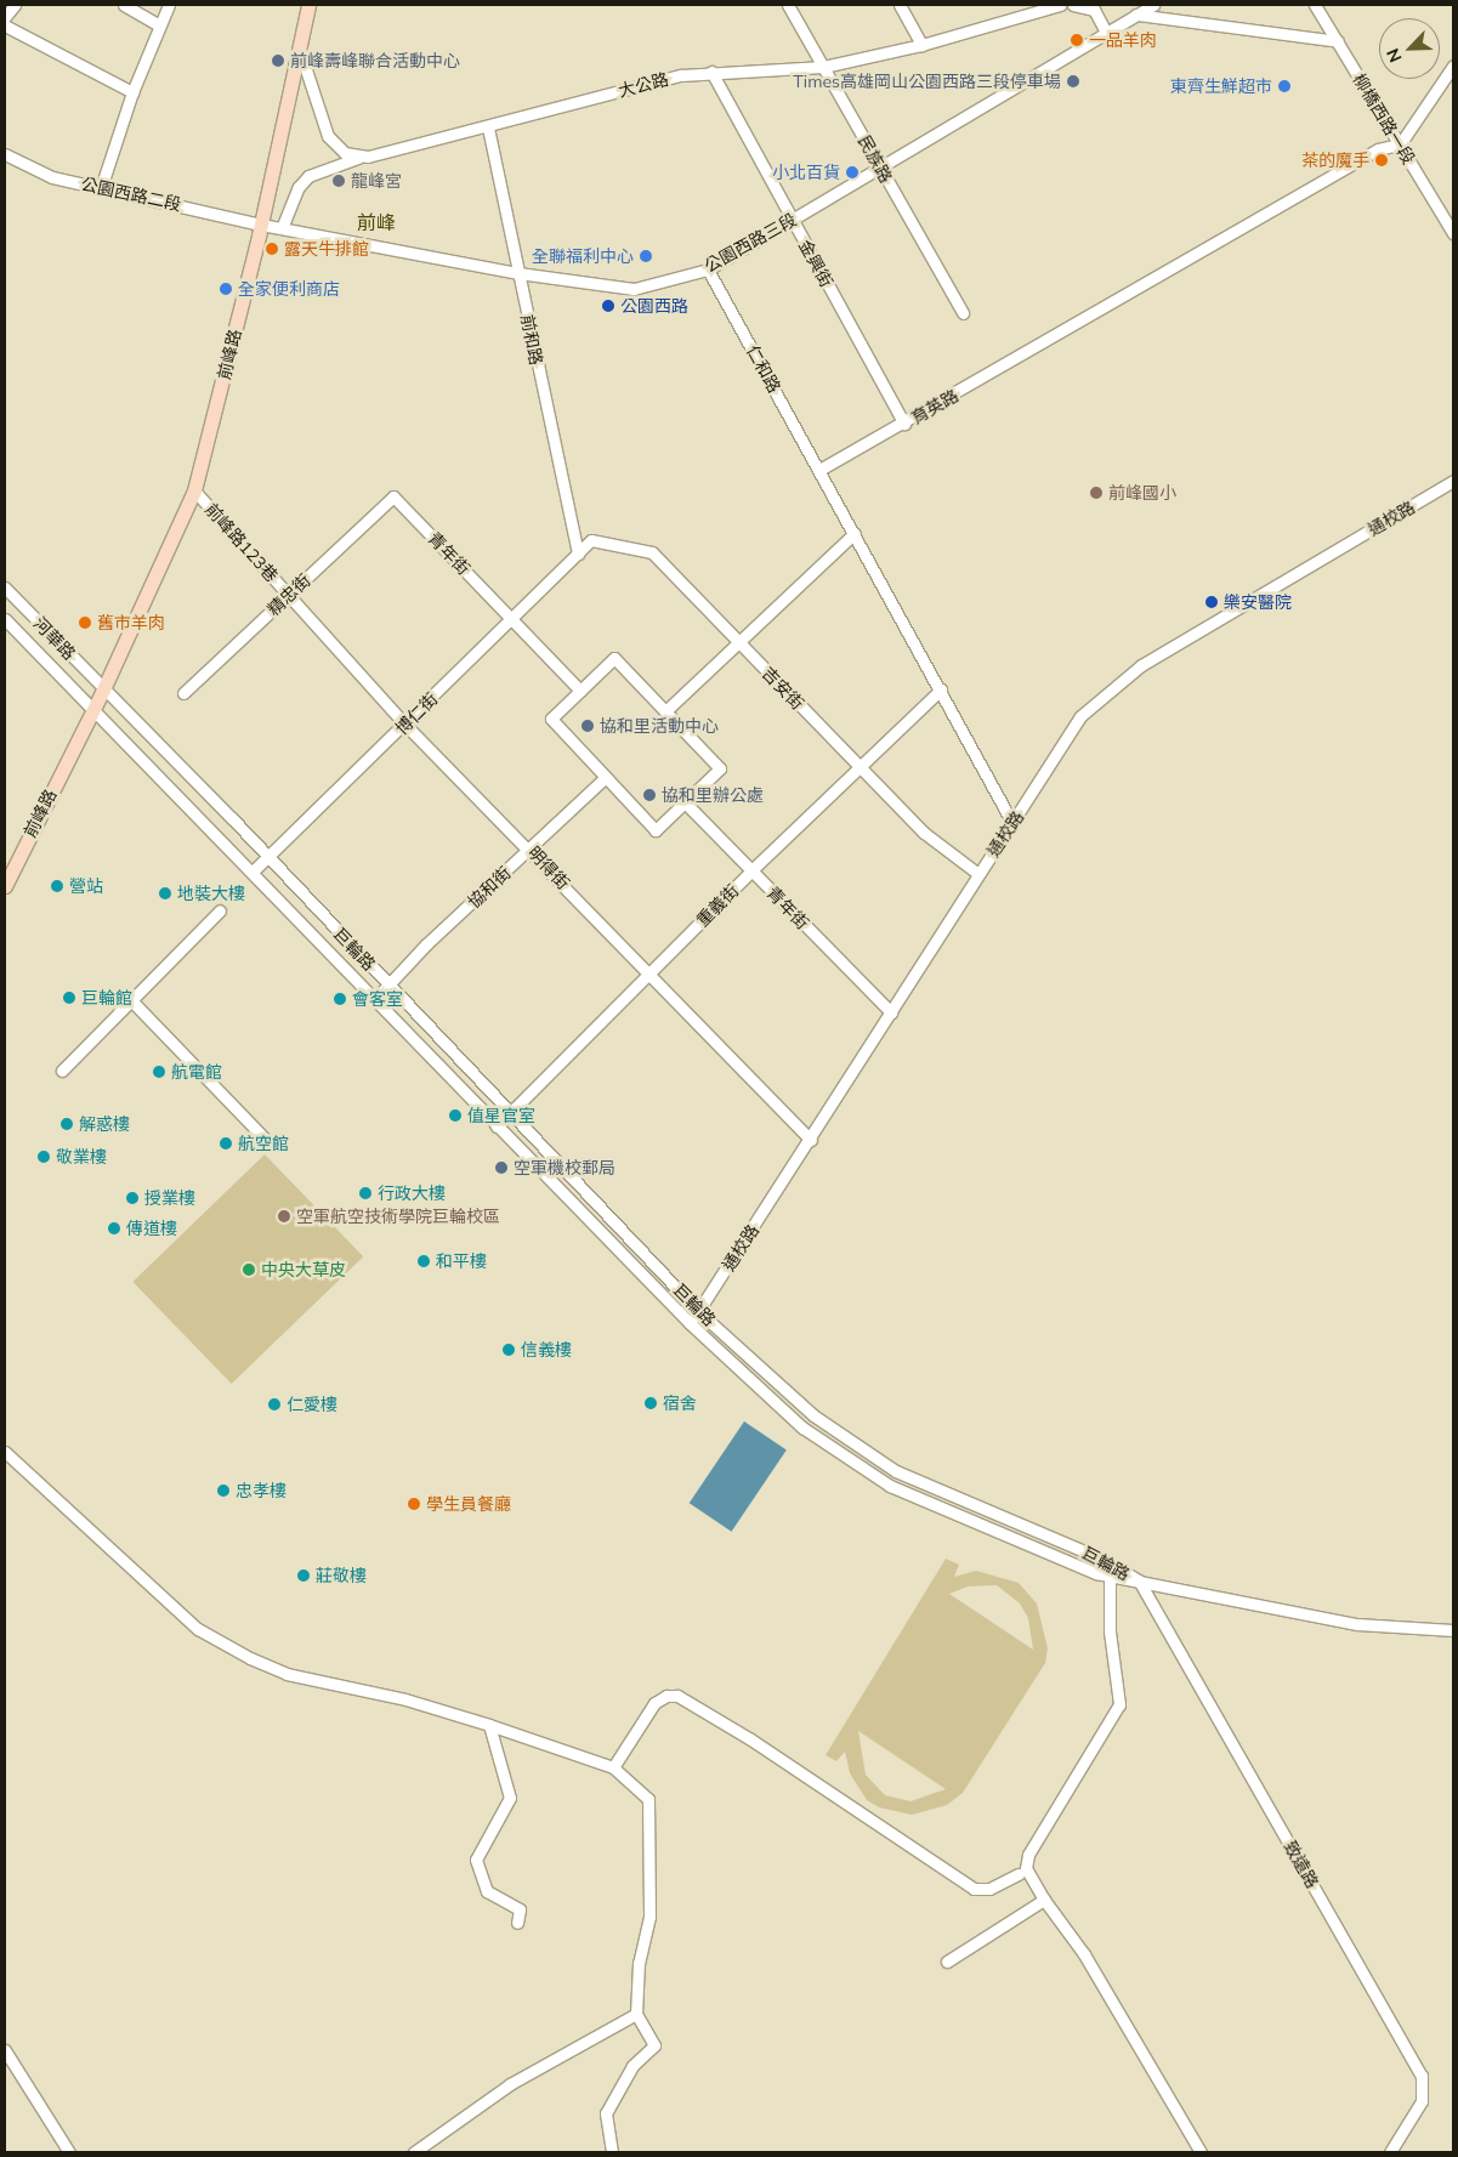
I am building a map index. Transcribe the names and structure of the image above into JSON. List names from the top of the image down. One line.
{"streets":{"main road":["前峰路"],"street":["大公路","柳橋西路一段","民族路","公園西路二段","公園西路三段","金興街","前和路","仁和路","育英路","通校路","前峰路123巷","青年街","精忠街","河華路","吉安街","博仁街","明得街","協和街","重義街","巨輪路","致遠路"]},"crossings":[["大公路","民族路"],["大公路","公園西路三段"],["大公路","金興街"],["大公路","前和路"],["柳橋西路一段","育英路"],["民族路","公園西路三段"],["公園西路二段","公園西路三段"],["公園西路二段","前峰路"],["公園西路三段","金興街"],["公園西路三段","前和路"],["公園西路三段","前峰路"],["公園西路三段","仁和路"],["金興街","育英路"],["前和路","吉安街"],["前和路","博仁街"],["前峰路","前峰路123巷"],["前峰路","河華路"],["前峰路","巨輪路"],["仁和路","育英路"],["通校路","青年街"],["通校路","吉安街"],["通校路","明得街"],["通校路","巨輪路"],["前峰路123巷","精忠街"],["前峰路123巷","明得街"],["青年街","精忠街"],["青年街","博仁街"],["青年街","重義街"],["精忠街","明得街"],["河華路","巨輪路"],["吉安街","博仁街"],["吉安街","重義街"],["博仁街","明得街"],["博仁街","巨輪路"],["明得街","協和街"],["明得街","重義街"],["協和街","巨輪路"],["重義街","巨輪路"],["巨輪路","致遠路"]],"districts":["前峰"],"places":["一品羊肉","前峰壽峰聯合活動中心","Times高雄岡山公園西路三段停車場","東齊生鮮超市","茶的魔手","小北百貨","龍峰宮","露天牛排館","全聯福利中心","全家便利商店","公園西路","前峰國小","樂安醫院","舊市羊肉","協和里活動中心","協和里辦公處","營站","地裝大樓","巨輪館","會客室","航電館","值星官室","解惑樓","航空館","敬業樓","空軍機校郵局","行政大樓","授業樓","空軍航空技術學院巨輪校區","傳道樓","和平樓","中央大草皮","信義樓","宿舍","仁愛樓","忠孝樓","學生員餐廳","莊敬樓"],"north":"bottom left"}
